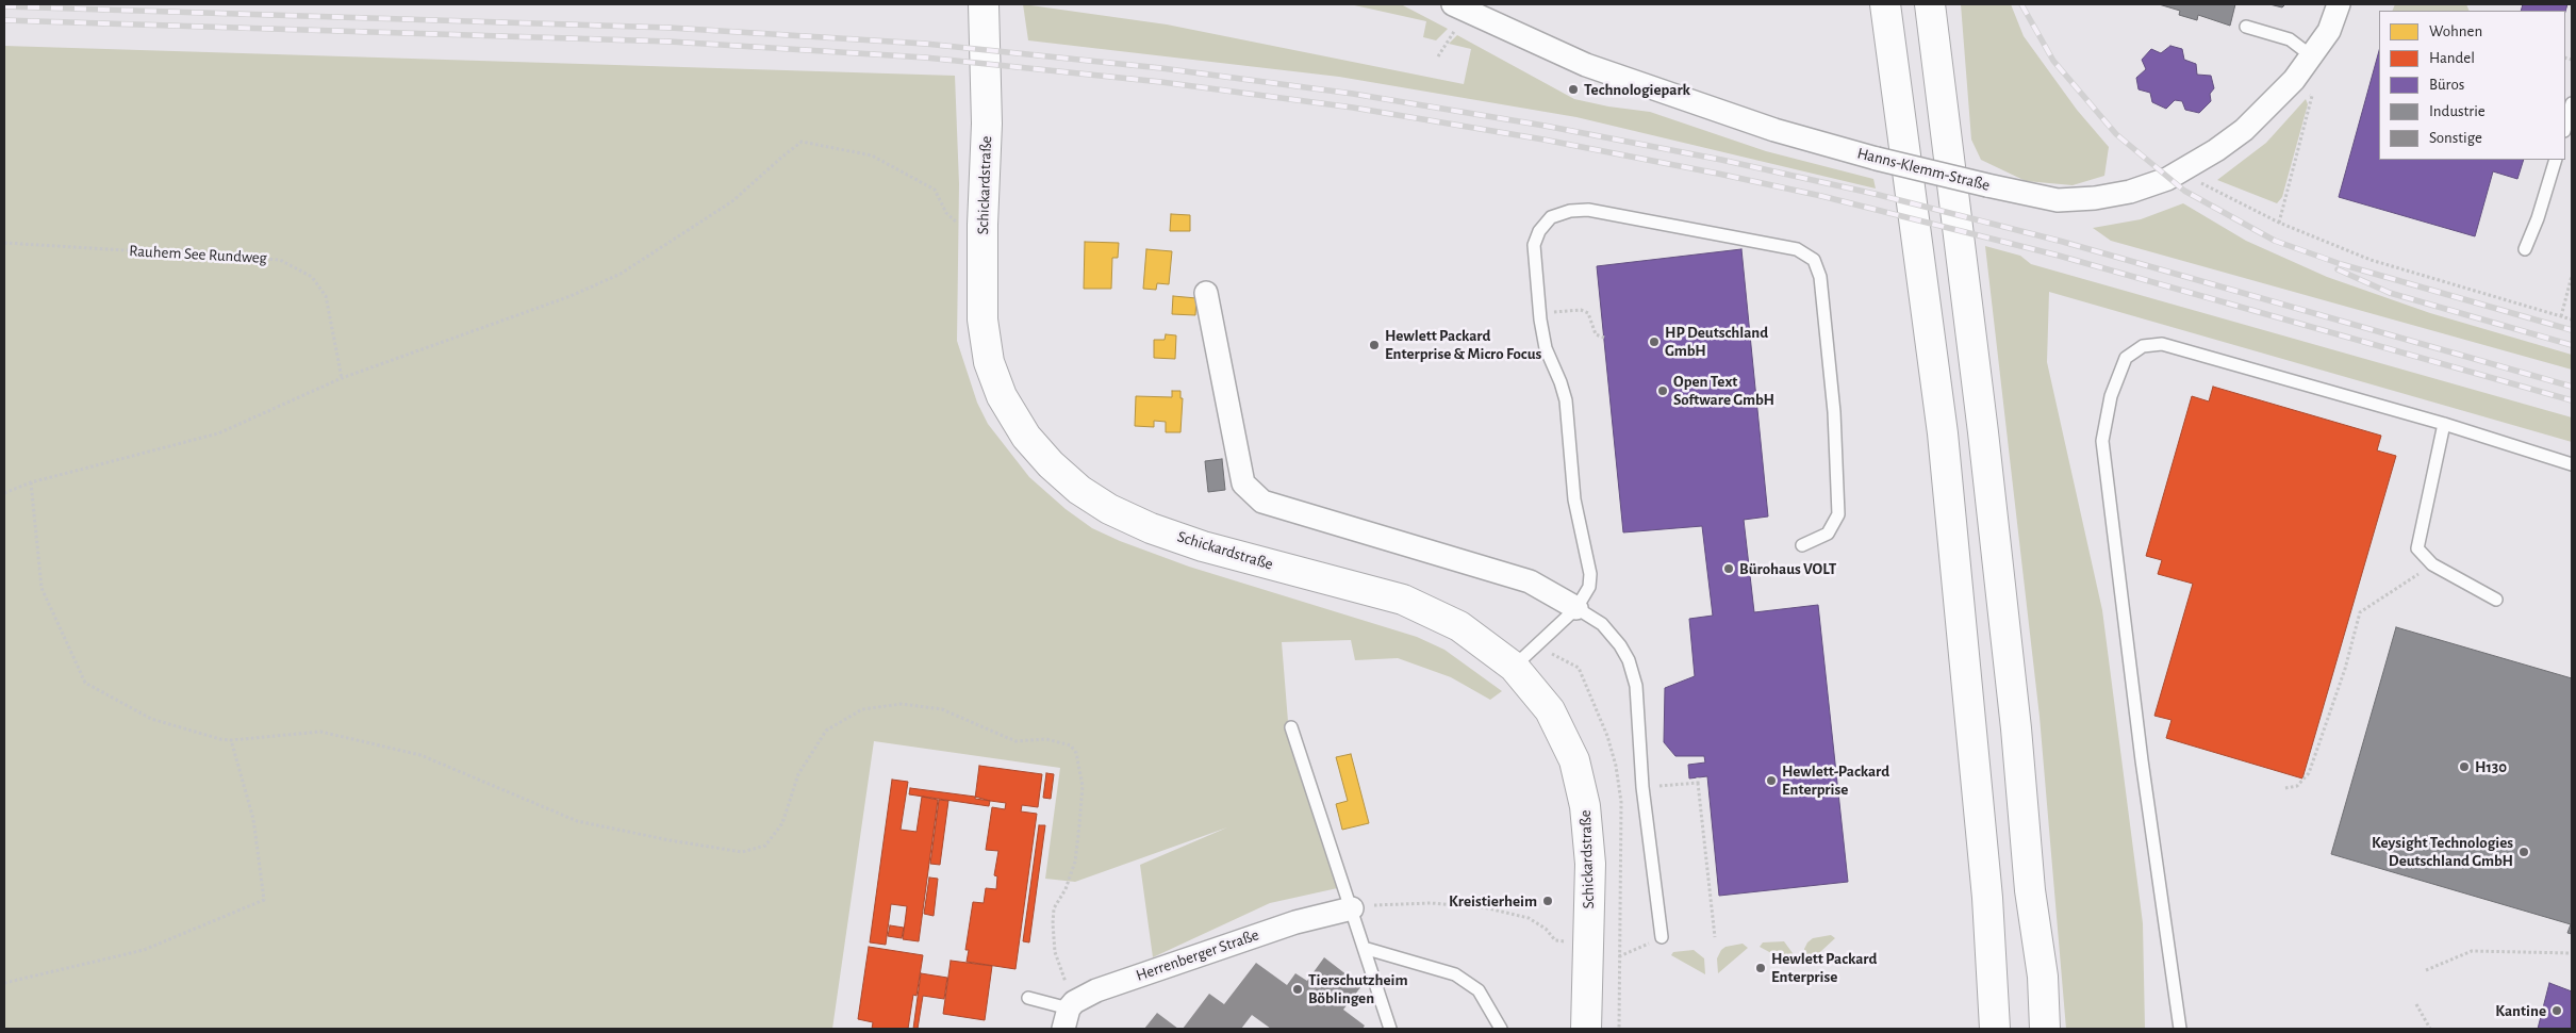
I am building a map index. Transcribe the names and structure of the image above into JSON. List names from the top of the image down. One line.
{"streets":{"main road":["Schickardstraße"],"street":["Hanns-Klemm-Straße","Herrenberger Straße"],"path":["Rauhem See Rundweg"]},"places":["Technologiepark","HP Deutschland GmbH","Hewlett Packard Enterprise & Micro Focus","Open Text Software GmbH","Bürohaus VOLT","H130","Hewlett-Packard Enterprise","Keysight Technologies Deutschland GmbH","Kreistierheim","Hewlett Packard Enterprise","Tierschutzheim Böblingen","Kantine"],"legend":["Wohnen","Handel","Büros","Industrie","Sonstige"]}
